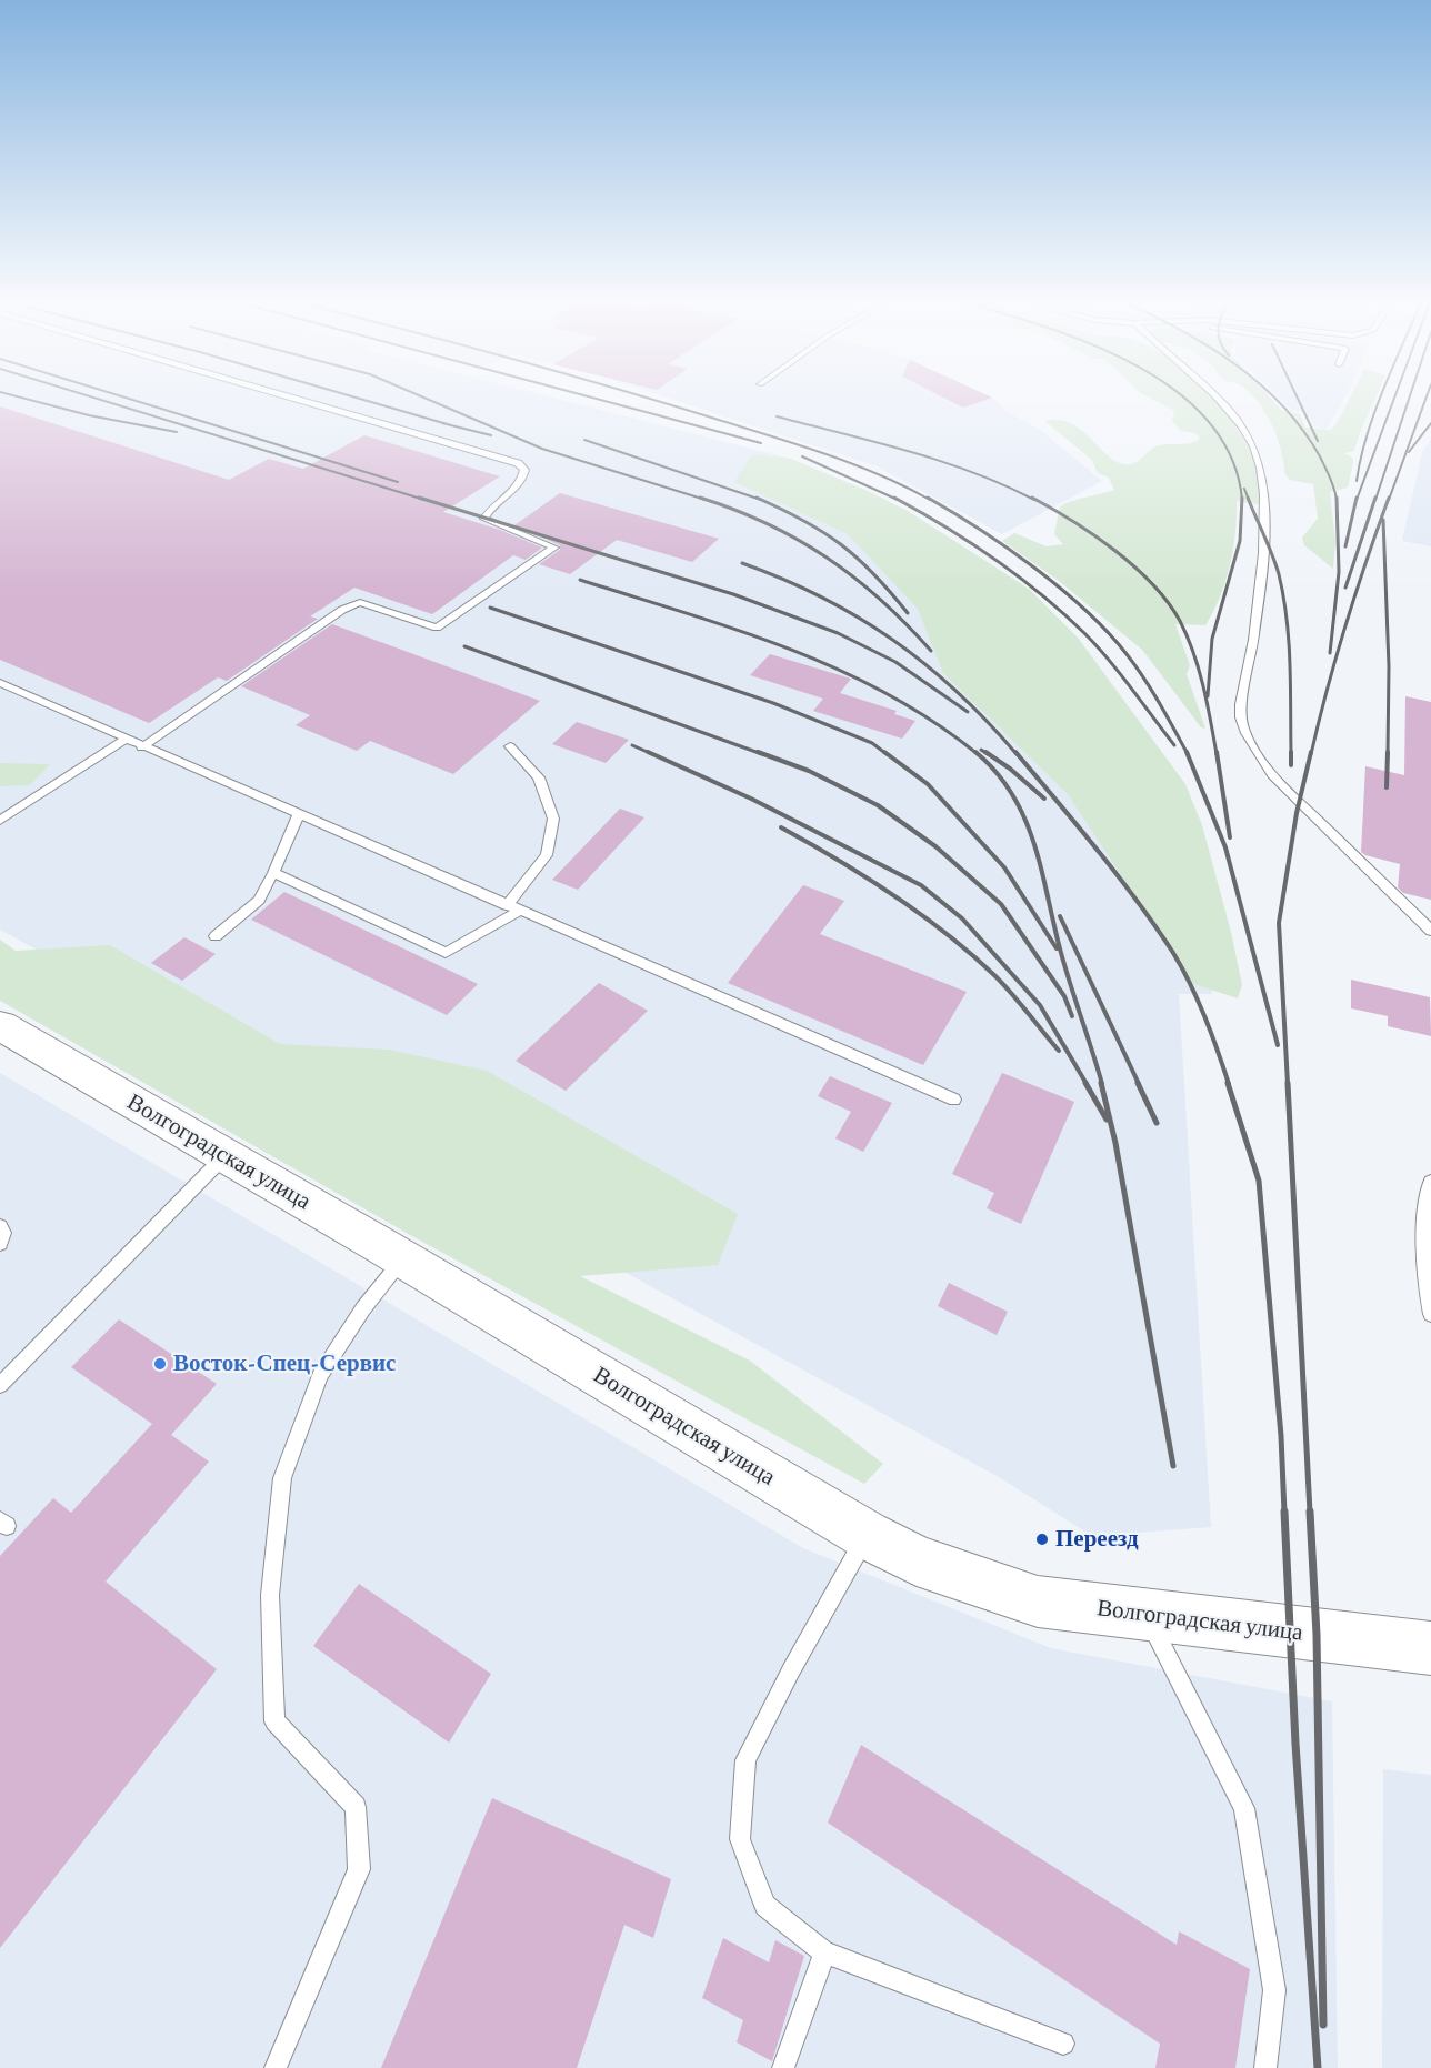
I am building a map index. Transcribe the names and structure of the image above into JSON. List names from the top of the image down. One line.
{"streets":{"main road":["Волгоградская улица"]},"places":["Восток-Спец-Сервис","Переезд"]}
